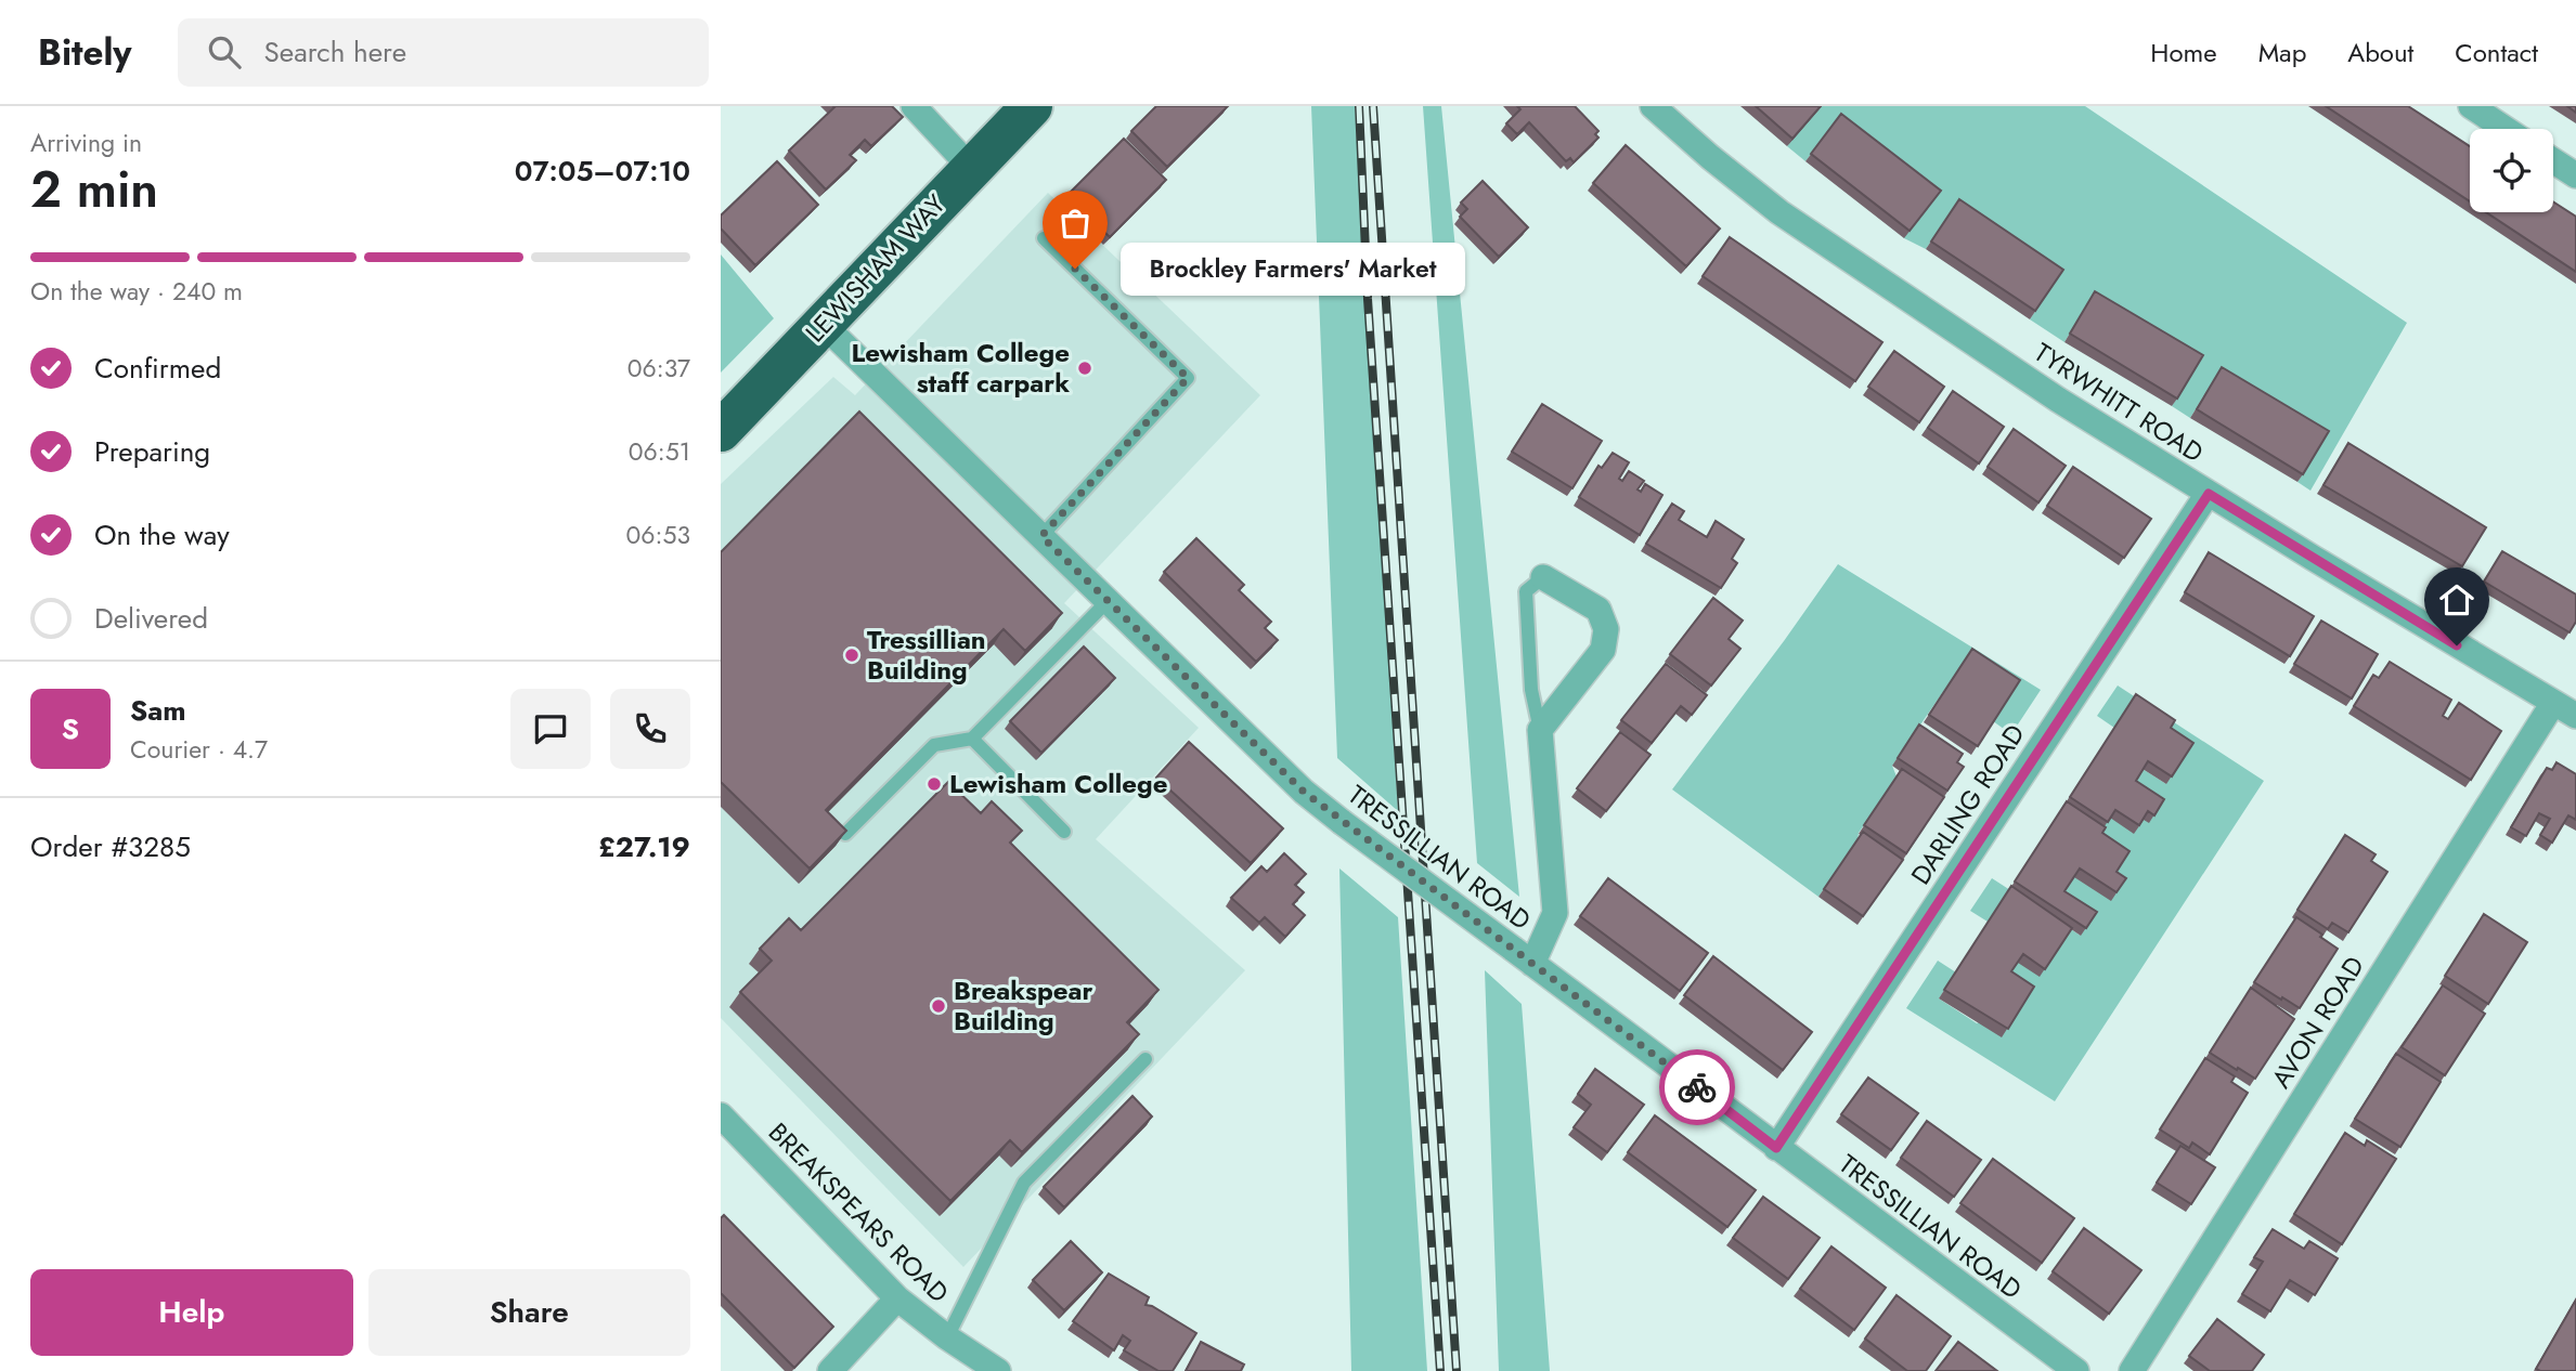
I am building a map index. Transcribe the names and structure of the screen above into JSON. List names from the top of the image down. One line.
{"streets":{"highway":["LEWISHAM WAY"],"street":["TYRWHITT ROAD","DARLING ROAD","TRESSILLIAN ROAD","AVON ROAD","BREAKSPEARS ROAD"]},"crossings":[["LEWISHAM WAY","TRESSILLIAN ROAD"],["TYRWHITT ROAD","DARLING ROAD"],["TYRWHITT ROAD","AVON ROAD"],["DARLING ROAD","TRESSILLIAN ROAD"]],"places":["Brockley Farmers' Market","Lewisham College staff carpark","Tressillian Building","Lewisham College","Breakspear Building"],"page":{"header":"Bitely","search":"Search here","nav":["Home","Map","About","Contact"],"heading":["2 min","Arriving in","07:05–07:10"],"panel":["Sam","Courier · 4.7","Order #3285","£27.19"],"bar":"On the way · 240 m","bubble":"Brockley Farmers' Market","list":[["Confirmed","06:37"],["Preparing","06:51"],["On the way","06:53"],"Delivered"],"round":"S","buttons":["Help","Share"]}}
